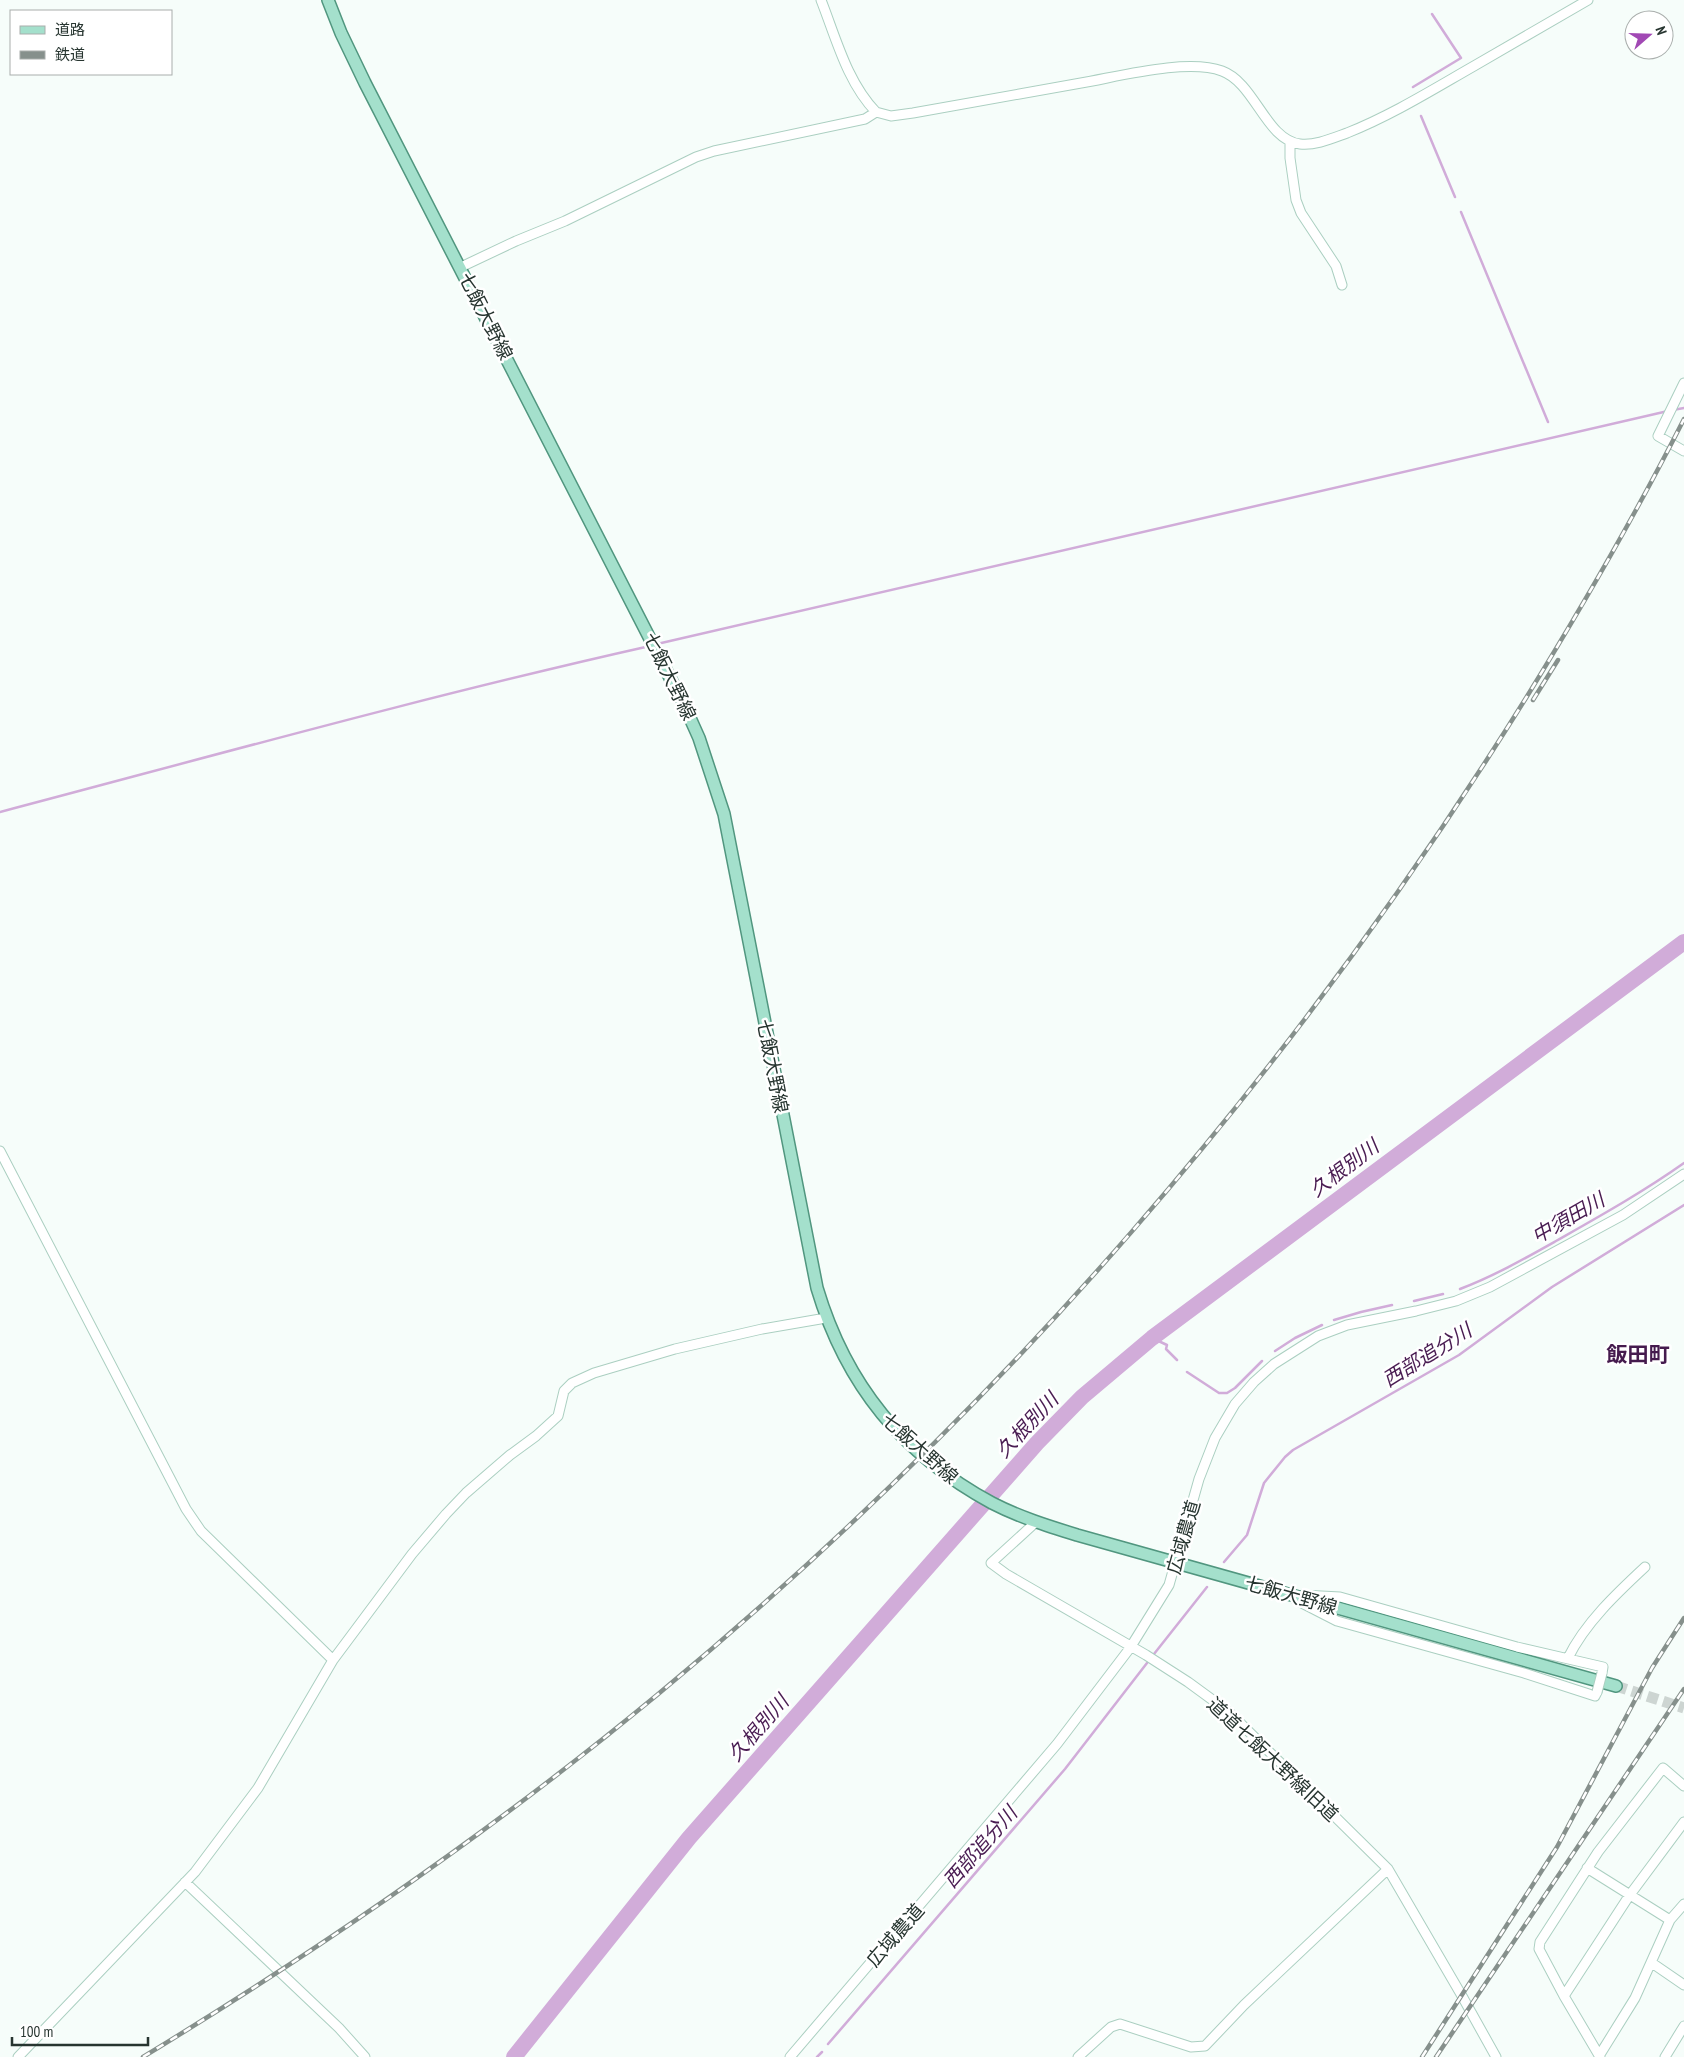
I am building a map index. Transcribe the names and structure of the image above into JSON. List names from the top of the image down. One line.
{"streets":{"main road":["七飯大野線"],"street":["広域農道","道道七飯大野線旧道"]},"crossings":[["七飯大野線","広域農道"],["七飯大野線","道道七飯大野線旧道"],["広域農道","道道七飯大野線旧道"]],"districts":["飯田町"],"water":["久根別川","中須田川","西部追分川"],"legend":["道路","鉄道"],"scale_bar":"100 m","north":"right"}
